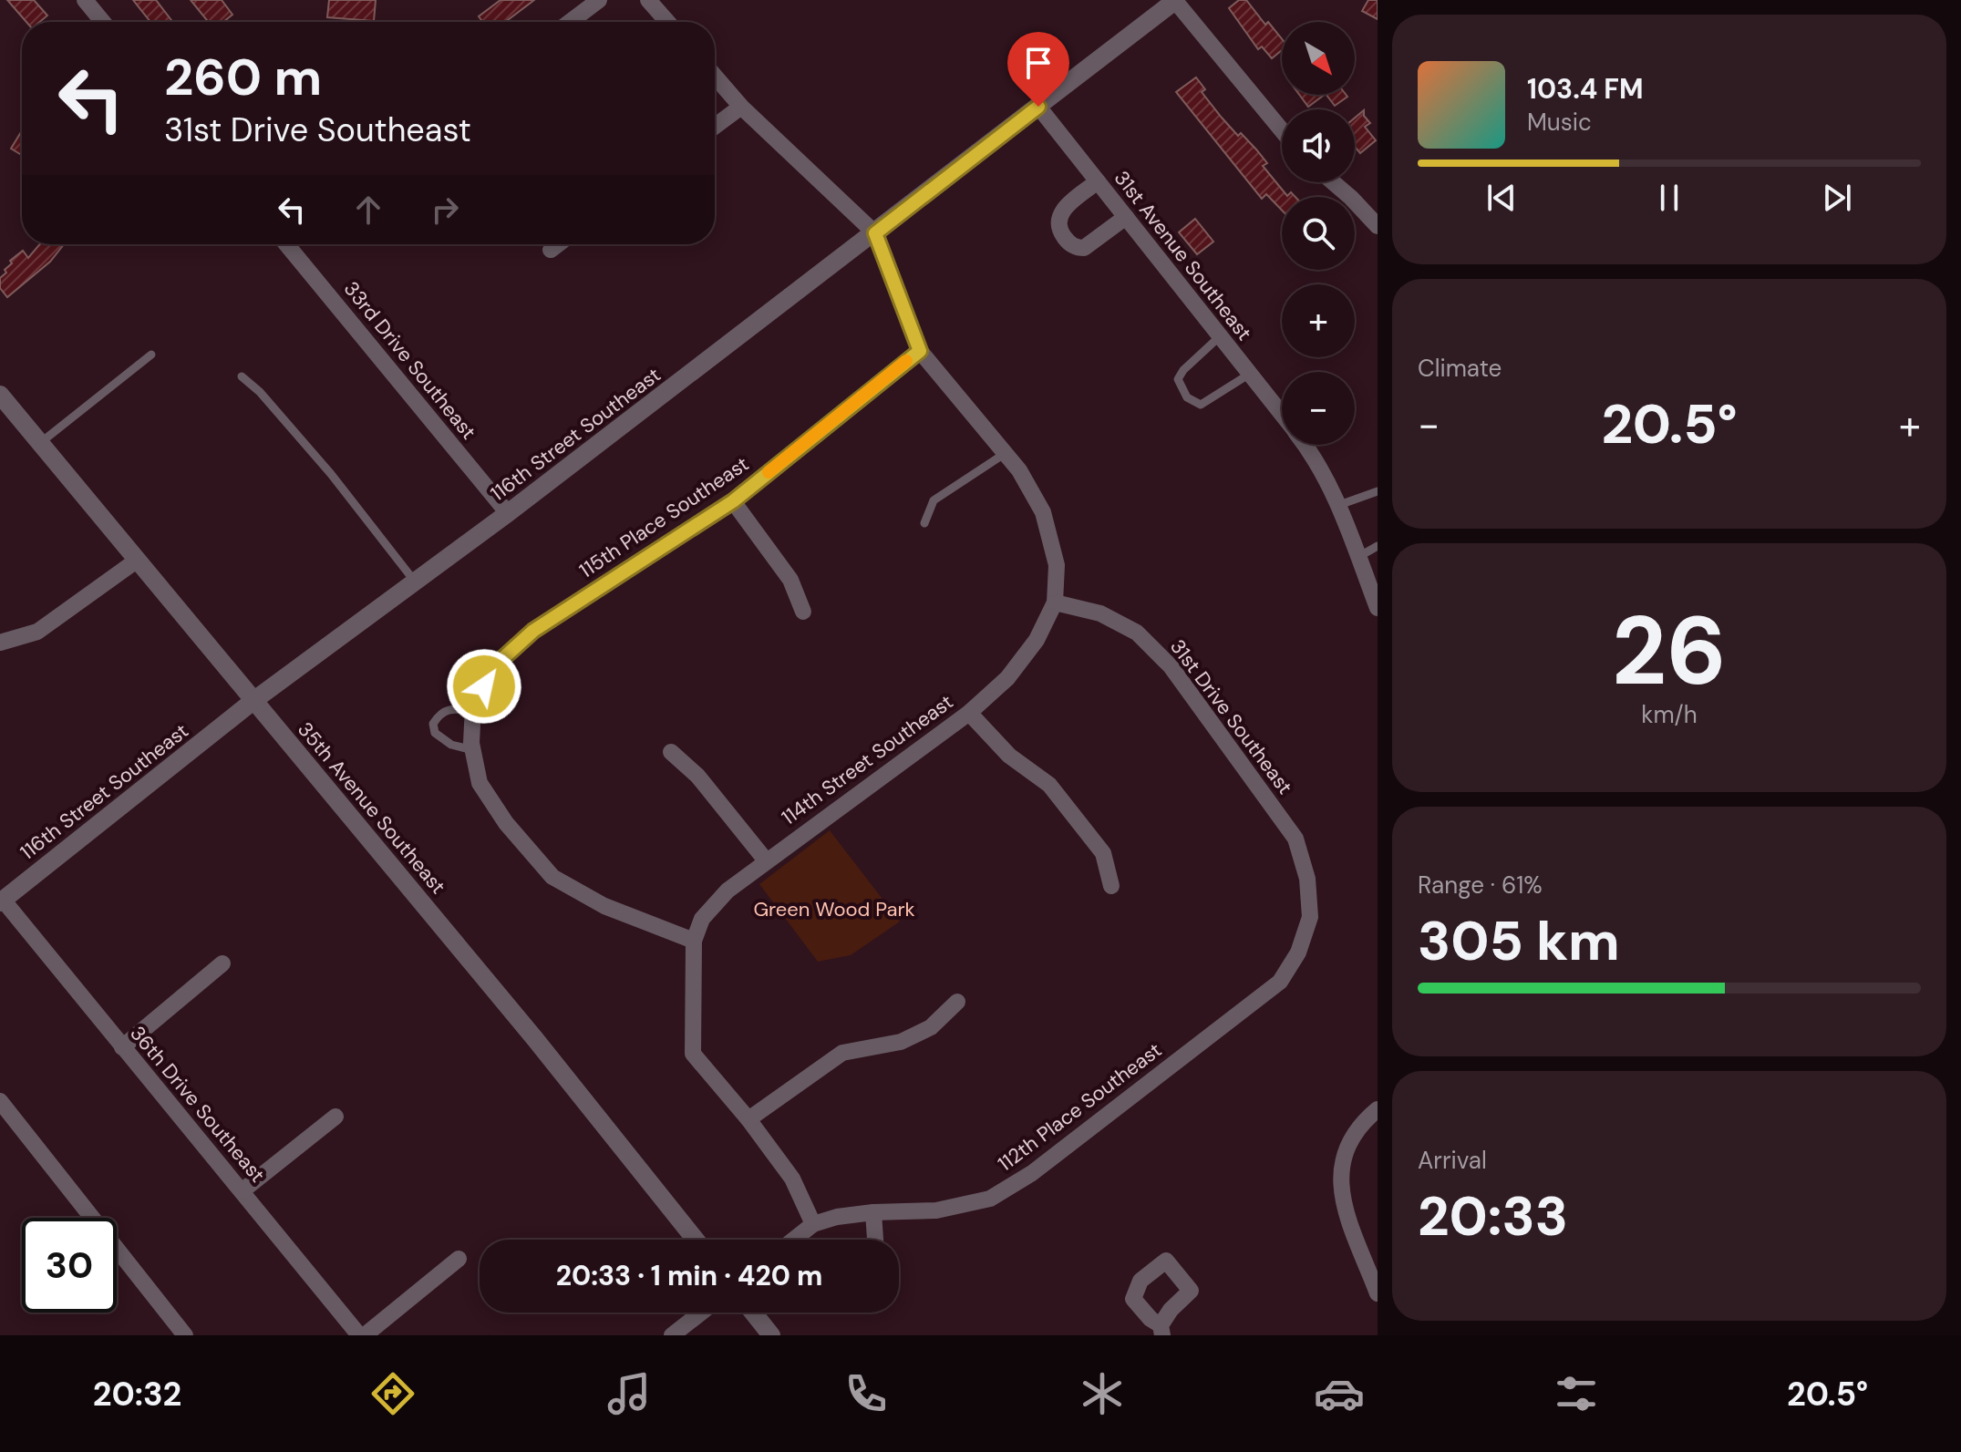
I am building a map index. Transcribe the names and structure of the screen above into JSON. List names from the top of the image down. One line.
{"streets":{"street":["31st Avenue Southeast","33rd Drive Southeast","116th Street Southeast","115th Place Southeast","31st Drive Southeast","114th Street Southeast","35th Avenue Southeast","36th Drive Southeast","112th Place Southeast"]},"crossings":[["31st Avenue Southeast","116th Street Southeast"],["33rd Drive Southeast","116th Street Southeast"],["116th Street Southeast","35th Avenue Southeast"],["116th Street Southeast","36th Drive Southeast"],["115th Place Southeast","114th Street Southeast"],["31st Drive Southeast","114th Street Southeast"],["31st Drive Southeast","112th Place Southeast"]],"parks":["Green Wood Park"],"north":"bottom right","page":{"map_buttons":["+","−"],"turn":["260 m","31st Drive Southeast"],"song":["103.4 FM","Music"],"tile":["Climate",["26","km/h"],["Range · 61%","305 km"],["Arrival","20:33"]],"heat":["−","20.5°","+"],"limit":"30","trip":"20:33 · 1 min · 420 m","tabs":["20:32","20.5°"]}}
